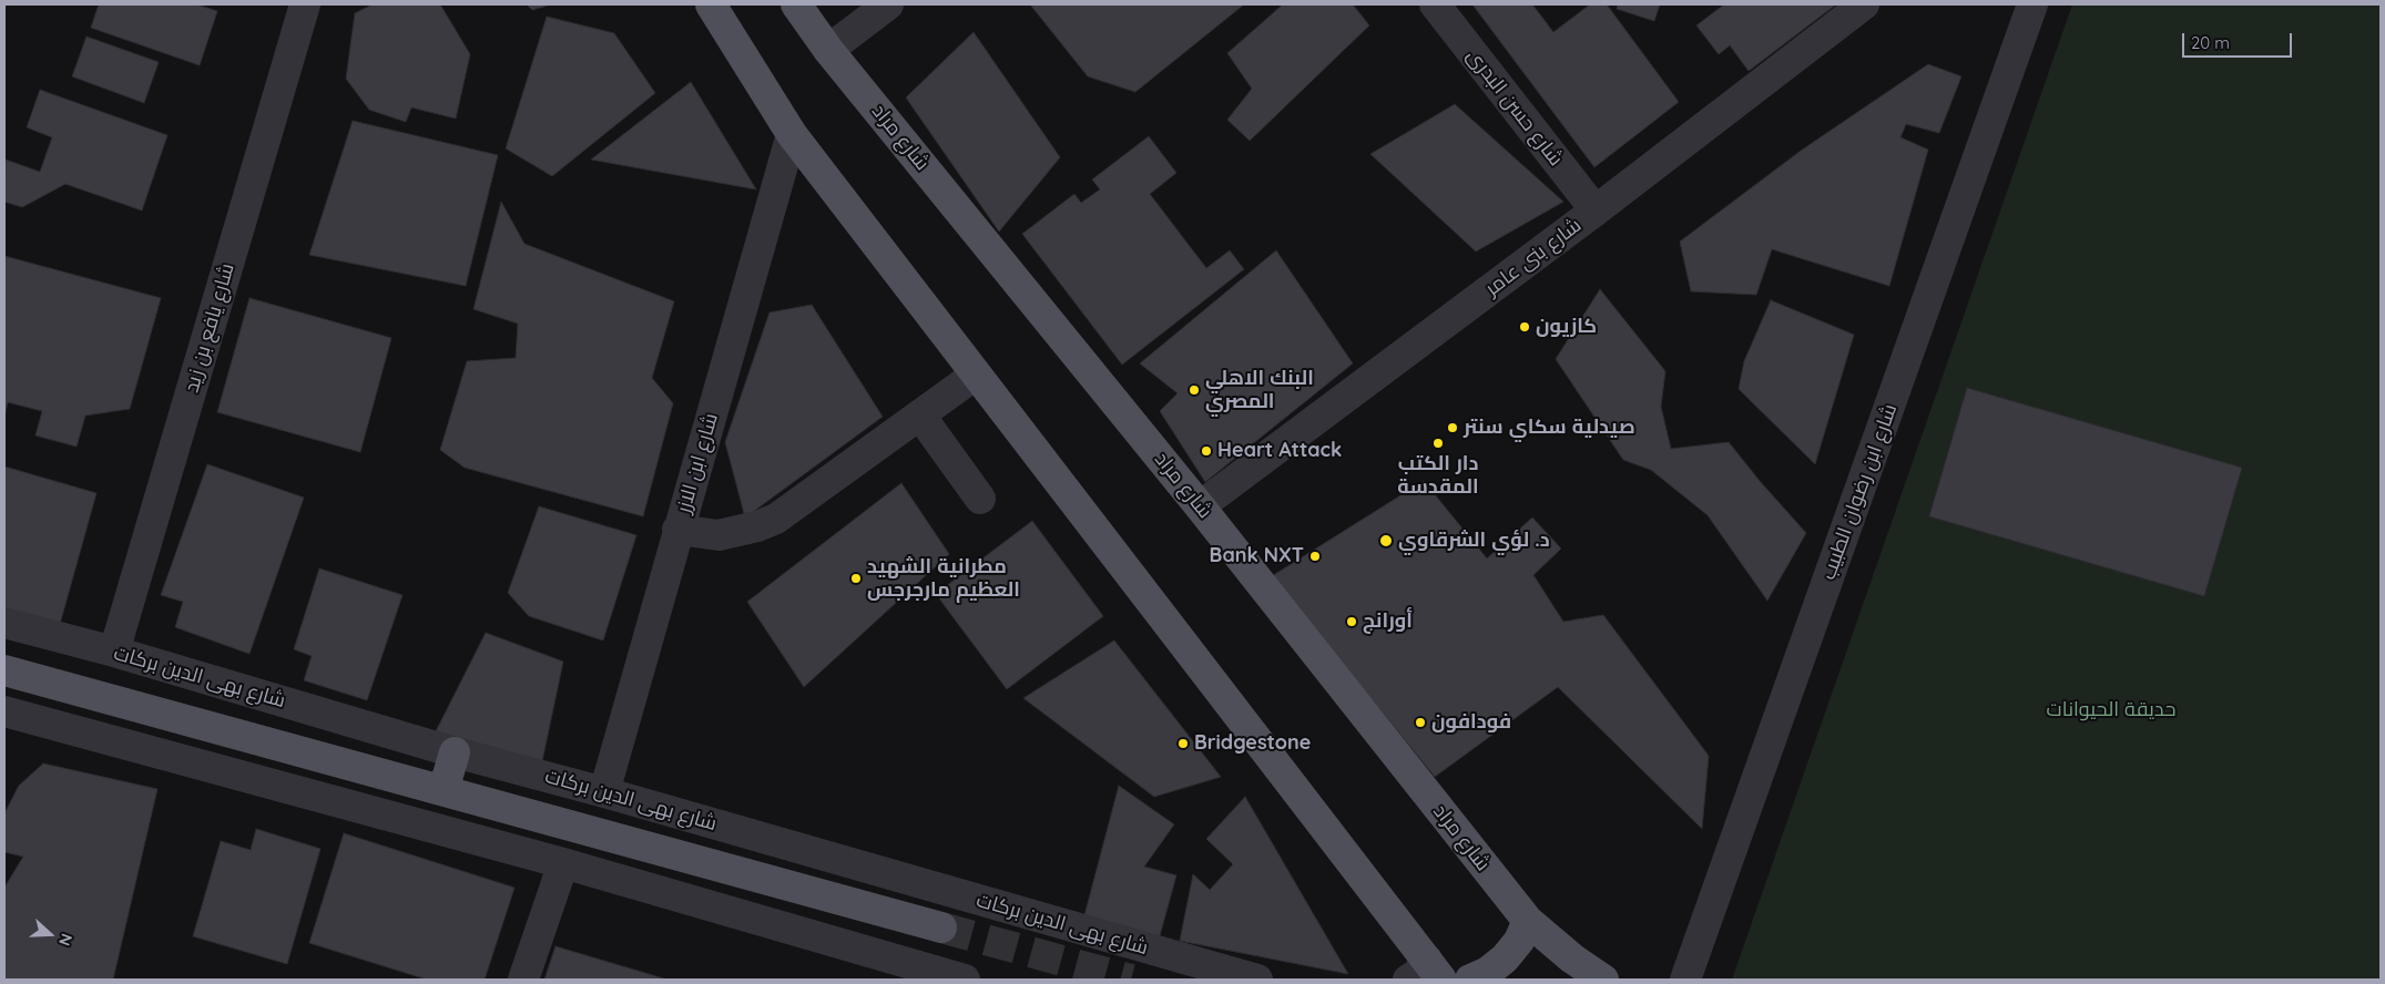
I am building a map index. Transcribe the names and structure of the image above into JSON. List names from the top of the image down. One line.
{"streets":{"main road":["شارع مراد","شارع بهى الدين بركات"],"street":["شارع حسن البدرى","شارع بنى عامر","شارع يافع بن زيد","شارع ابن الازر","شارع ابن رضوان الطبيب"]},"crossings":[["شارع حسن البدرى","شارع بنى عامر"],["شارع مراد","شارع بنى عامر"],["شارع يافع بن زيد","شارع بهى الدين بركات"],["شارع ابن الازر","شارع بهى الدين بركات"]],"parks":["حديقة الحيوانات"],"places":["كازيون","البنك الاهلي المصري","صيدلية سكاي سنتر","دار الكتب المقدسة","Heart Attack","د. لؤي الشرقاوي","Bank NXT","مطرانية الشهيد العظيم مارجرجس","أورانج","فودافون","Bridgestone"],"scale_bar":"20 m","north":"right"}
